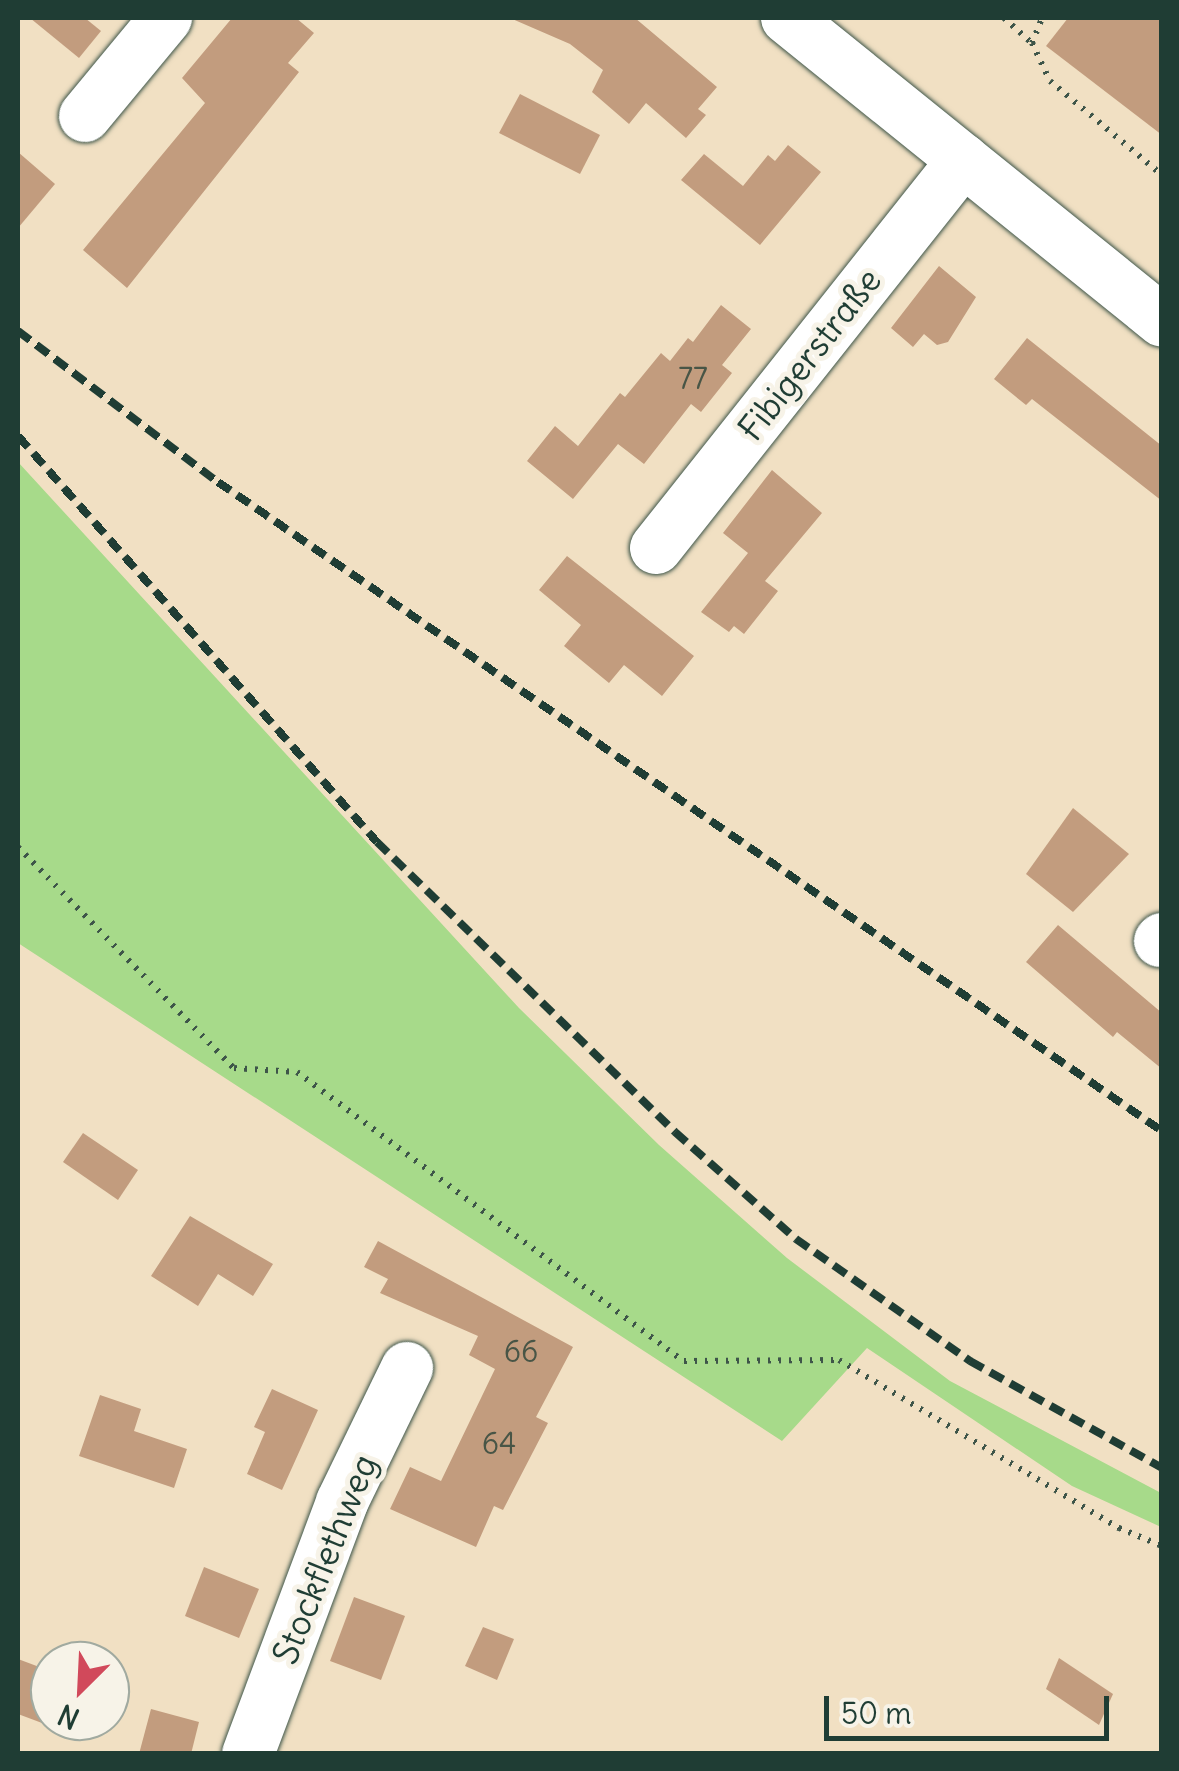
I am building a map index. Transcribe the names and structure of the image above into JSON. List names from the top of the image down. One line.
{"streets":{"street":["Fibigerstraße","Stockflethweg"]},"house_numbers":["77","66","64"],"scale_bar":"50 m","north":"bottom left"}
